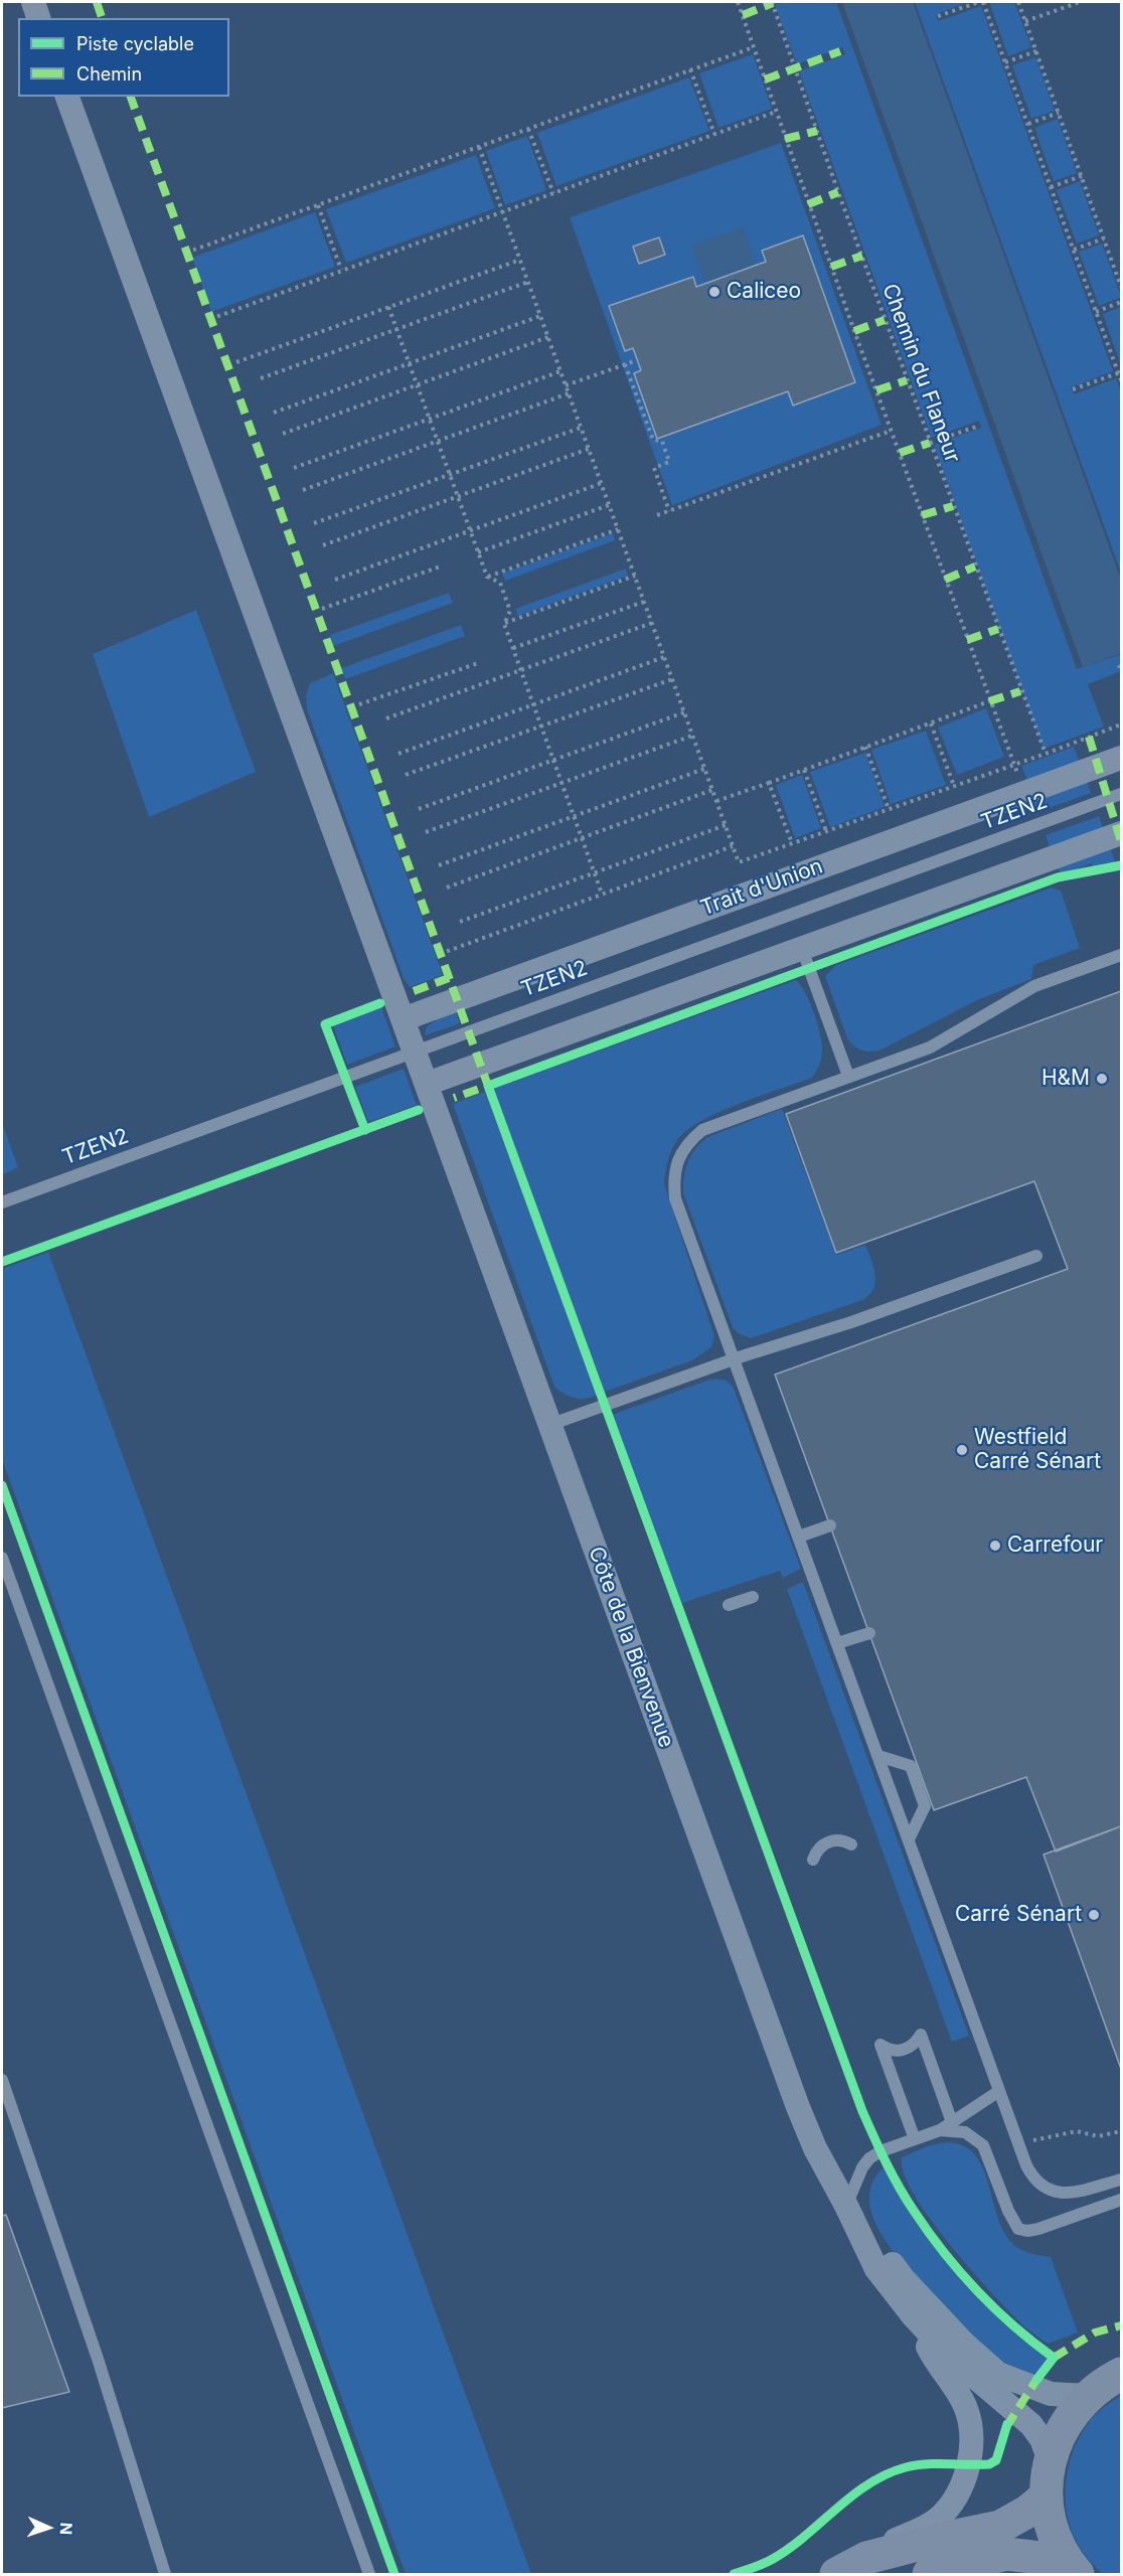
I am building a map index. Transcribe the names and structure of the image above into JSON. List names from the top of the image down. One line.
{"streets":{"street":["Trait d'Union","Côte de la Bienvenue"],"lane":["TZEN2"],"path":["Chemin du Flaneur"]},"crossings":[["TZEN2","Côte de la Bienvenue"],["Trait d'Union","Côte de la Bienvenue"]],"places":["Caliceo","H&M","Westfield Carré Sénart","Carrefour","Carré Sénart"],"legend":["Piste cyclable","Chemin"],"north":"right"}
